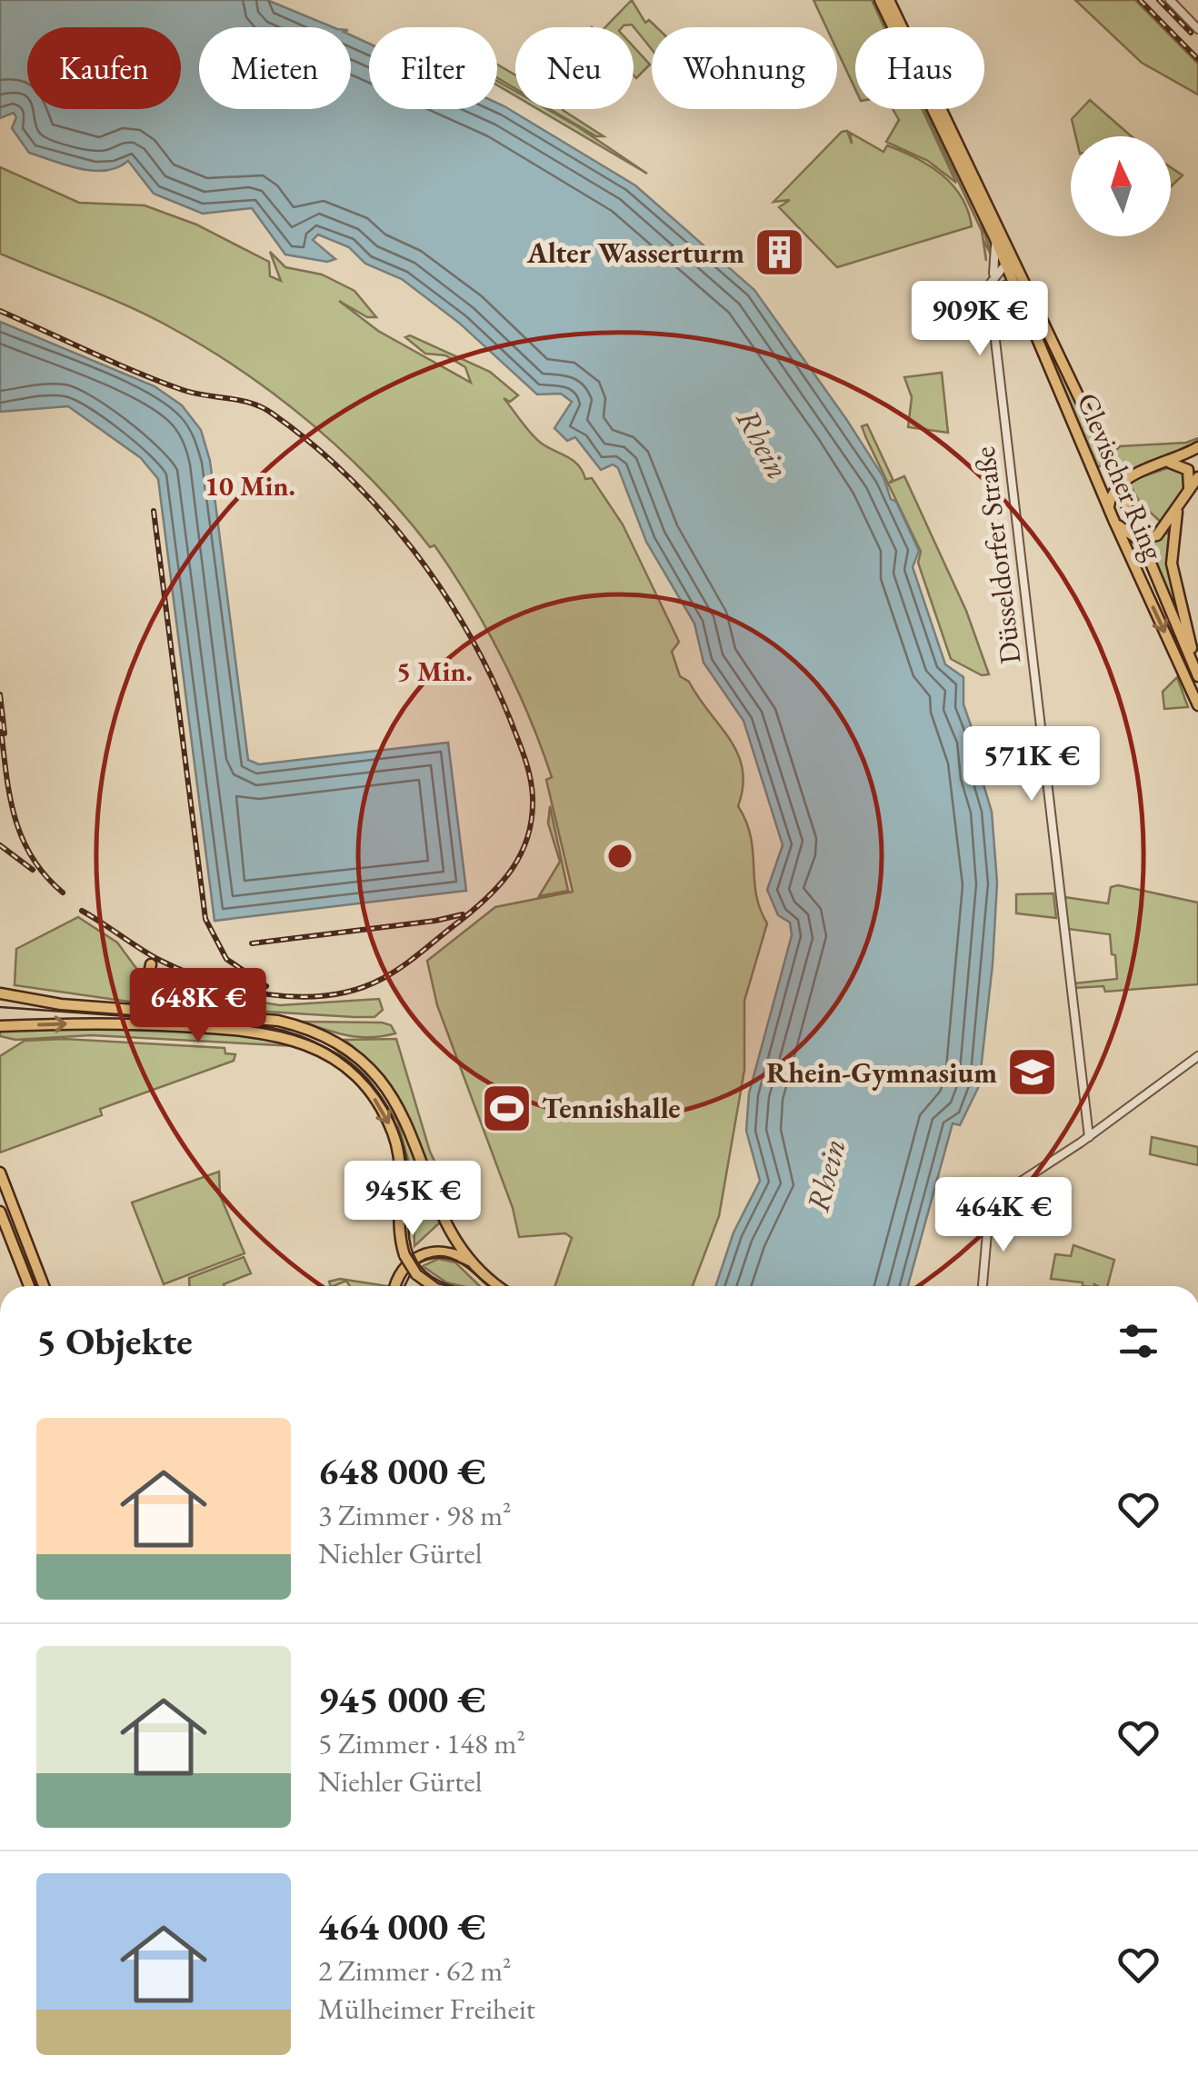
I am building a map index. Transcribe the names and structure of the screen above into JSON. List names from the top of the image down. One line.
{"streets":{"main road":["Clevischer Ring"],"street":["Düsseldorfer Straße"]},"water":["Rhein"],"places":{"building":["Alter Wasserturm"],"school or university":["Rhein-Gymnasium"],"sports":["Tennishalle"]},"north":"top","page":{"chip":["Kaufen","Mieten","Filter","Neu","Wohnung","Haus"],"price":["909K €","571K €","648K €","945K €","464K €"],"heading":"5 Objekte","list":[{"name":"648 000 €","note":"3 Zimmer · 98 m² · Niehler Gürtel"},{"name":"945 000 €","note":"5 Zimmer · 148 m² · Niehler Gürtel"},{"name":"464 000 €","note":"2 Zimmer · 62 m² · Mülheimer Freiheit"}]},"rings":["10 Min.","5 Min."]}
